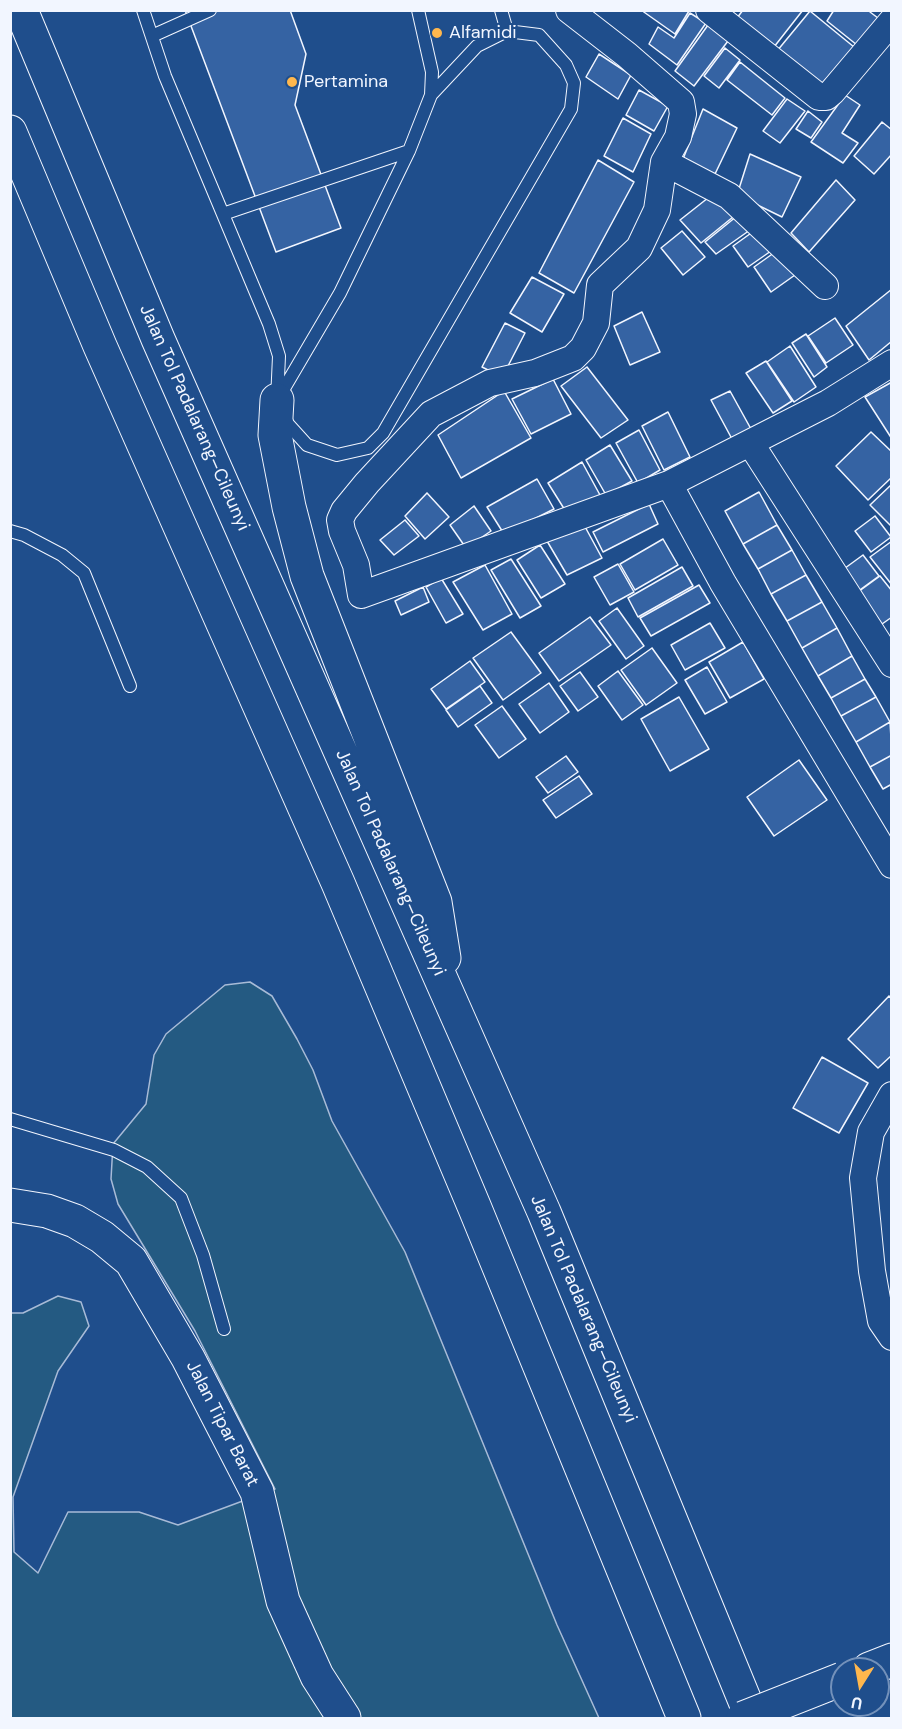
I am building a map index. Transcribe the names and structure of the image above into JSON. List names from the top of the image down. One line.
{"streets":{"main road":["Jalan Tol Padalarang–Cileunyi","Jalan Tipar Barat"]},"places":["Alfamidi","Pertamina"],"north":"bottom"}
